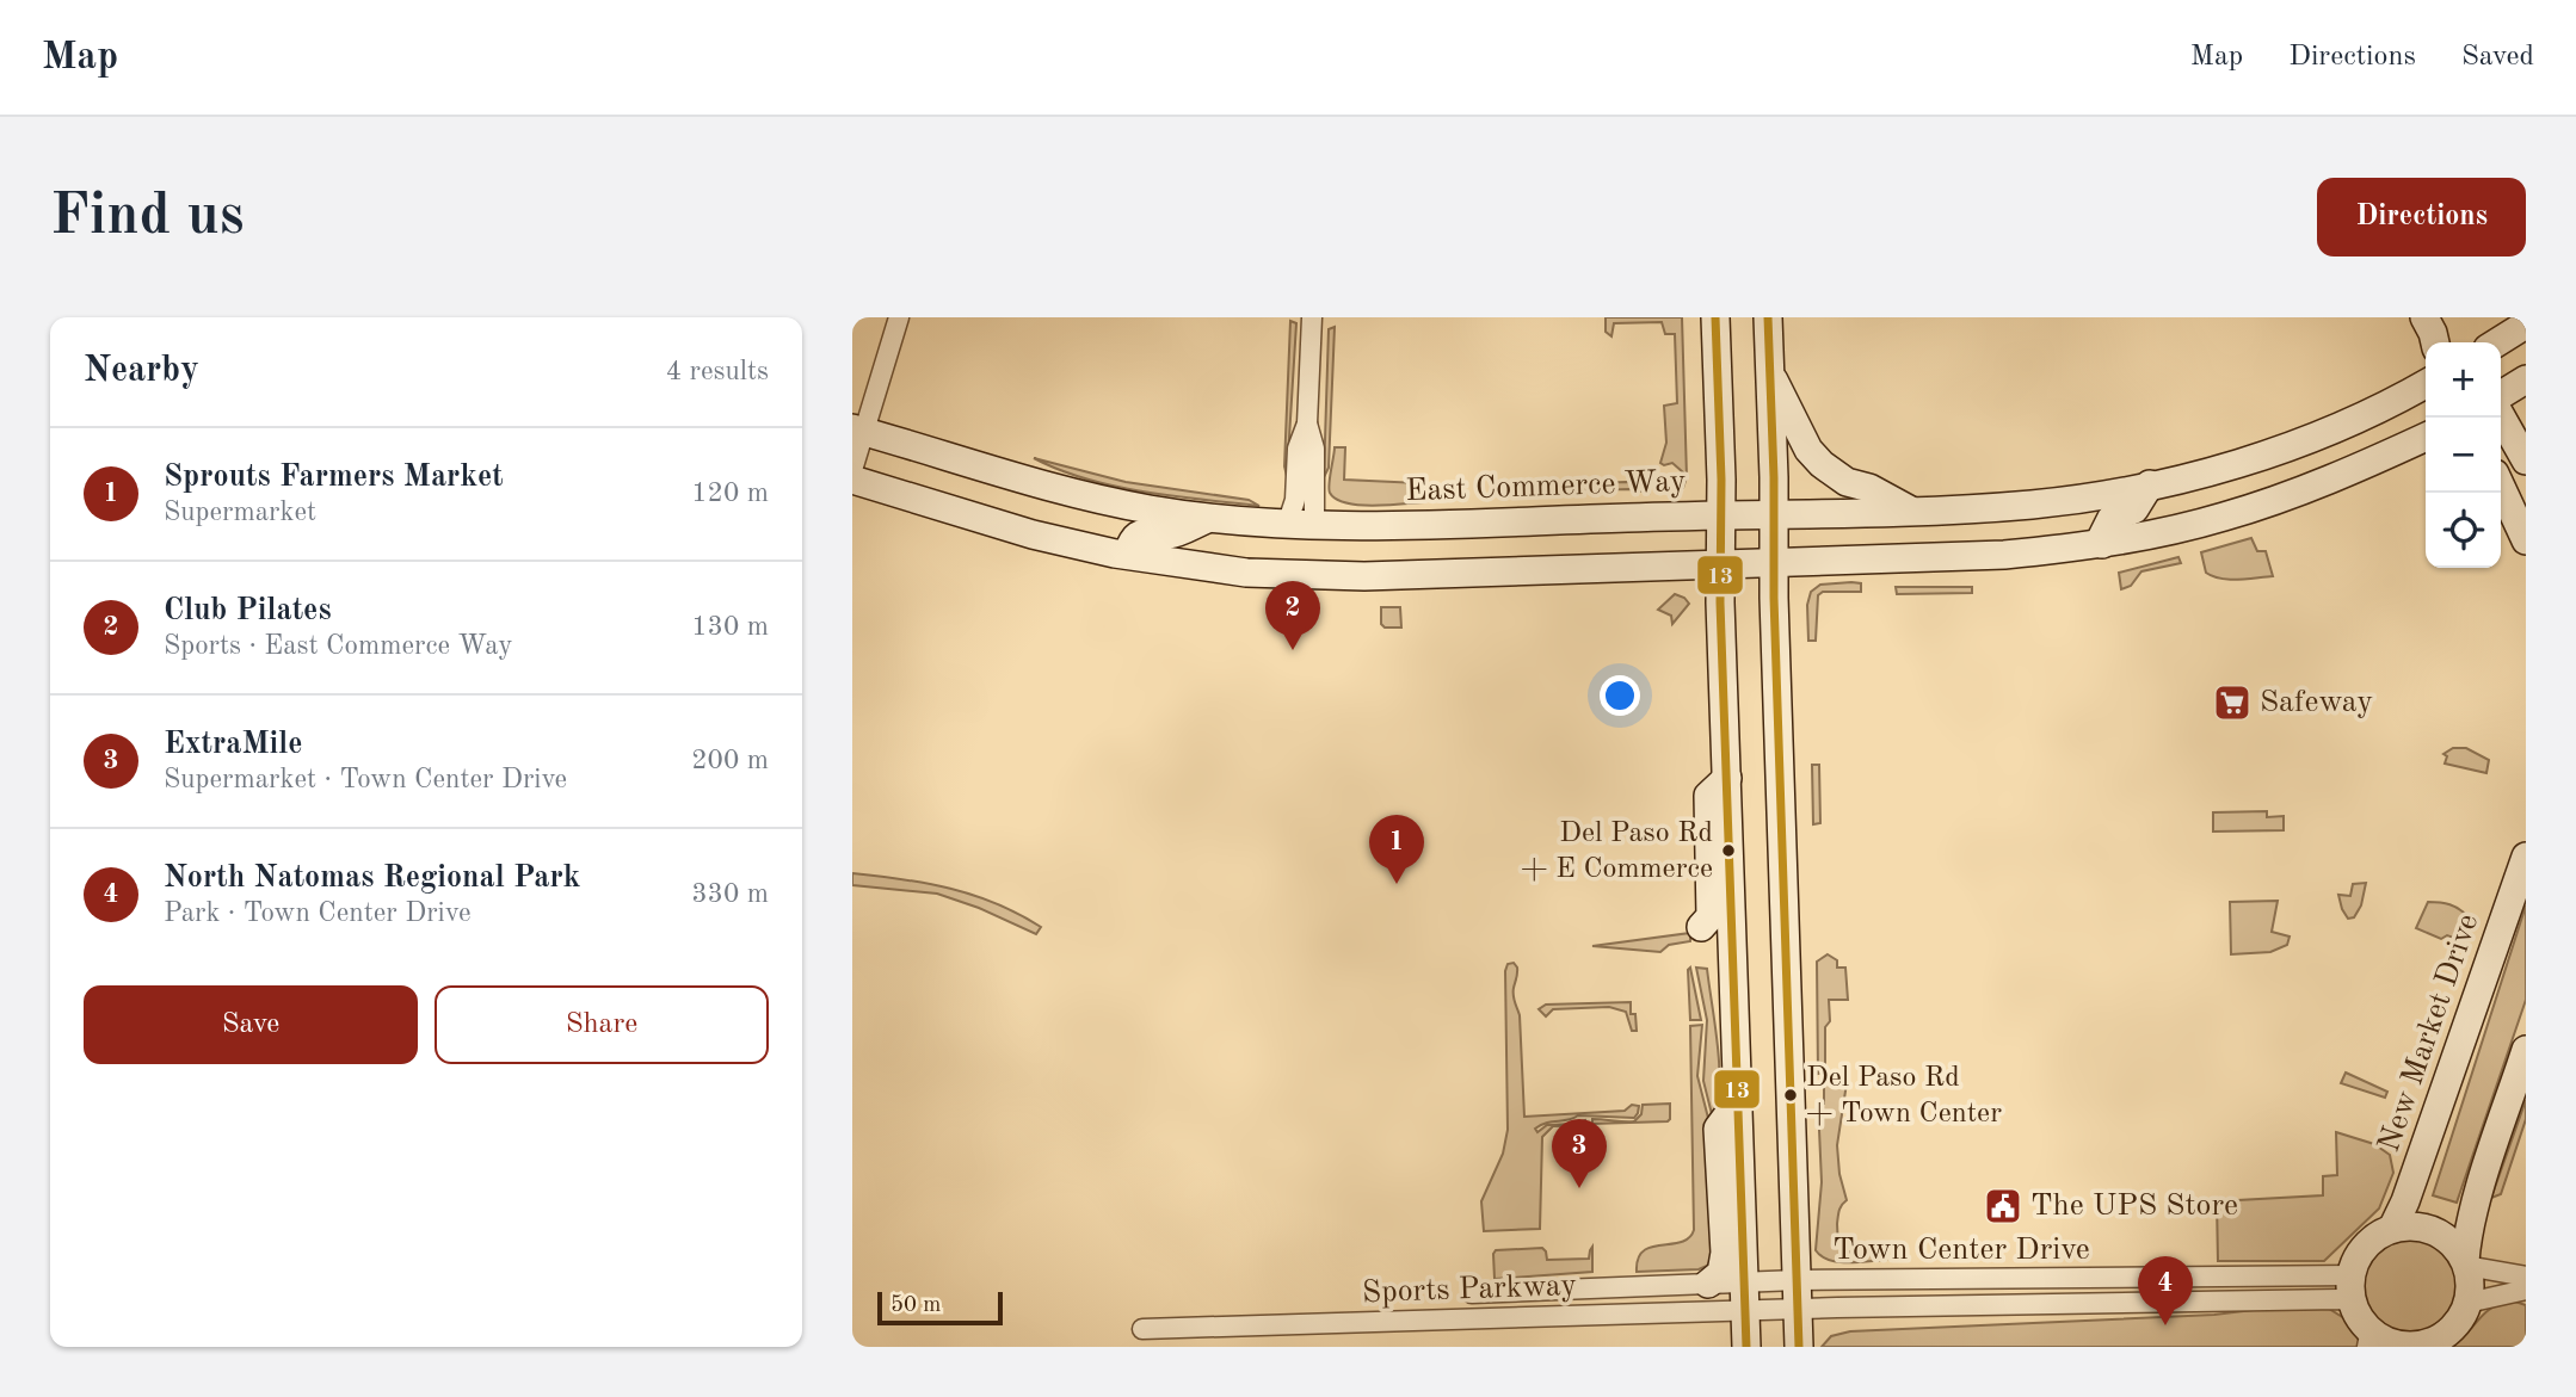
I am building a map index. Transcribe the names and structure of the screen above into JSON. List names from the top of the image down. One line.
{"streets":{"main road":["East Commerce Way","New Market Drive"],"street":["Town Center Drive","Sports Parkway"]},"crossings":[["New Market Drive","Town Center Drive"],["Town Center Drive","Sports Parkway"]],"places":{"supermarket":["Safeway"],"other":["Del Paso Rd + E Commerce","Del Paso Rd + Town Center"],"public building":["The UPS Store"]},"lines":["transit line 13"],"scale_bar":"50 m","page":{"header":"Map","nav":["Map","Directions","Saved"],"buttons":["Directions",["Save","Share"]],"title":"Find us","heading":["Nearby","4 results"],"map_buttons":["+","−"],"list":[{"mark":"1","name":"Sprouts Farmers Market","note":"Supermarket","value":"120 m"},{"mark":"2","name":"Club Pilates","note":"Sports · East Commerce Way","value":"130 m"},{"mark":"3","name":"ExtraMile","note":"Supermarket · Town Center Drive","value":"200 m"},{"mark":"4","name":"North Natomas Regional Park","note":"Park · Town Center Drive","value":"330 m"}],"pins":["2","1","3","4"],"scale":"50 m"}}
